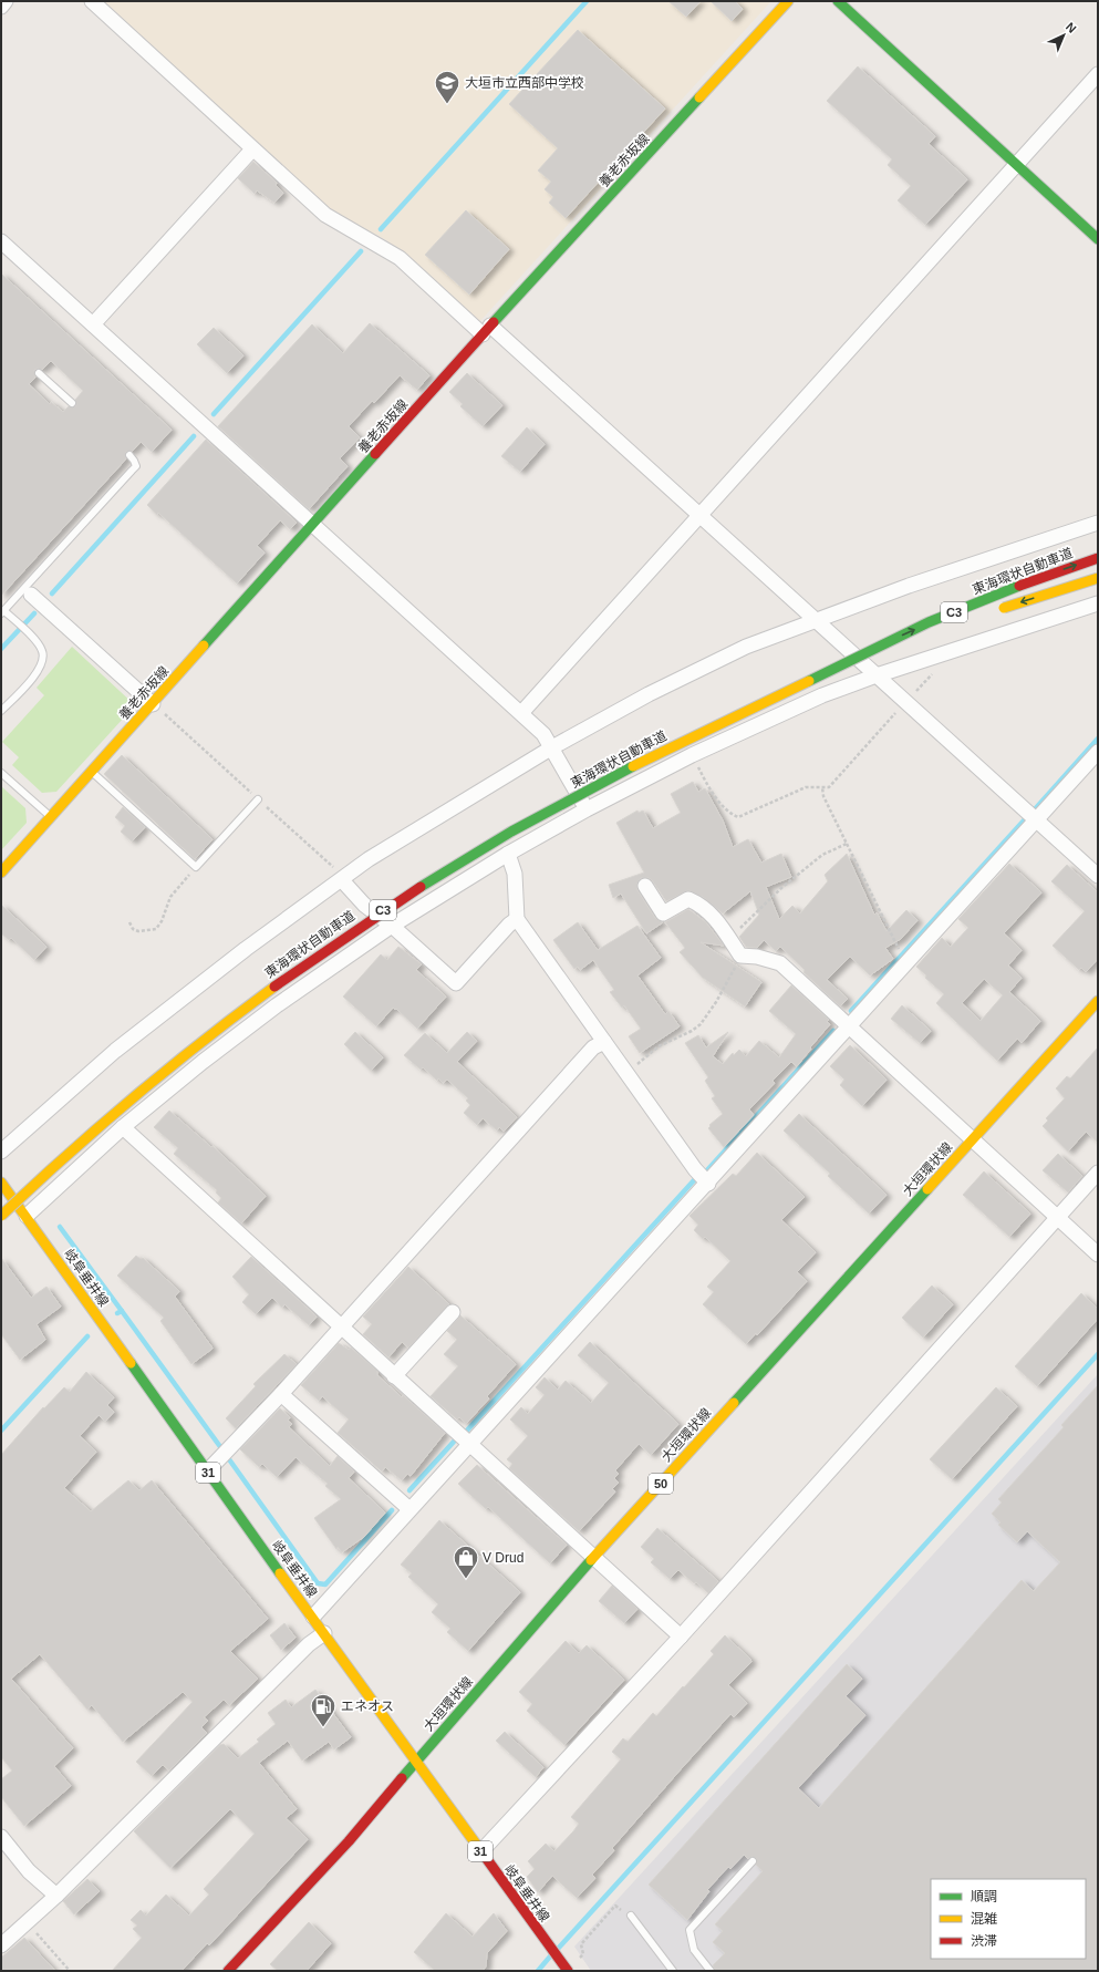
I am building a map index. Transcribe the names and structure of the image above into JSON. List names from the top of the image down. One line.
{"streets":{"main road":["養老赤坂線","東海環状自動車道","C3","大垣環状線","岐阜垂井線","31","50"]},"crossings":[["大垣環状線","岐阜垂井線"]],"places":{"school or university":["大垣市立西部中学校"],"shop":["V Drud"],"fuel station":["エネオス"]},"legend":["順調","混雑","渋滞"],"north":"top right"}
